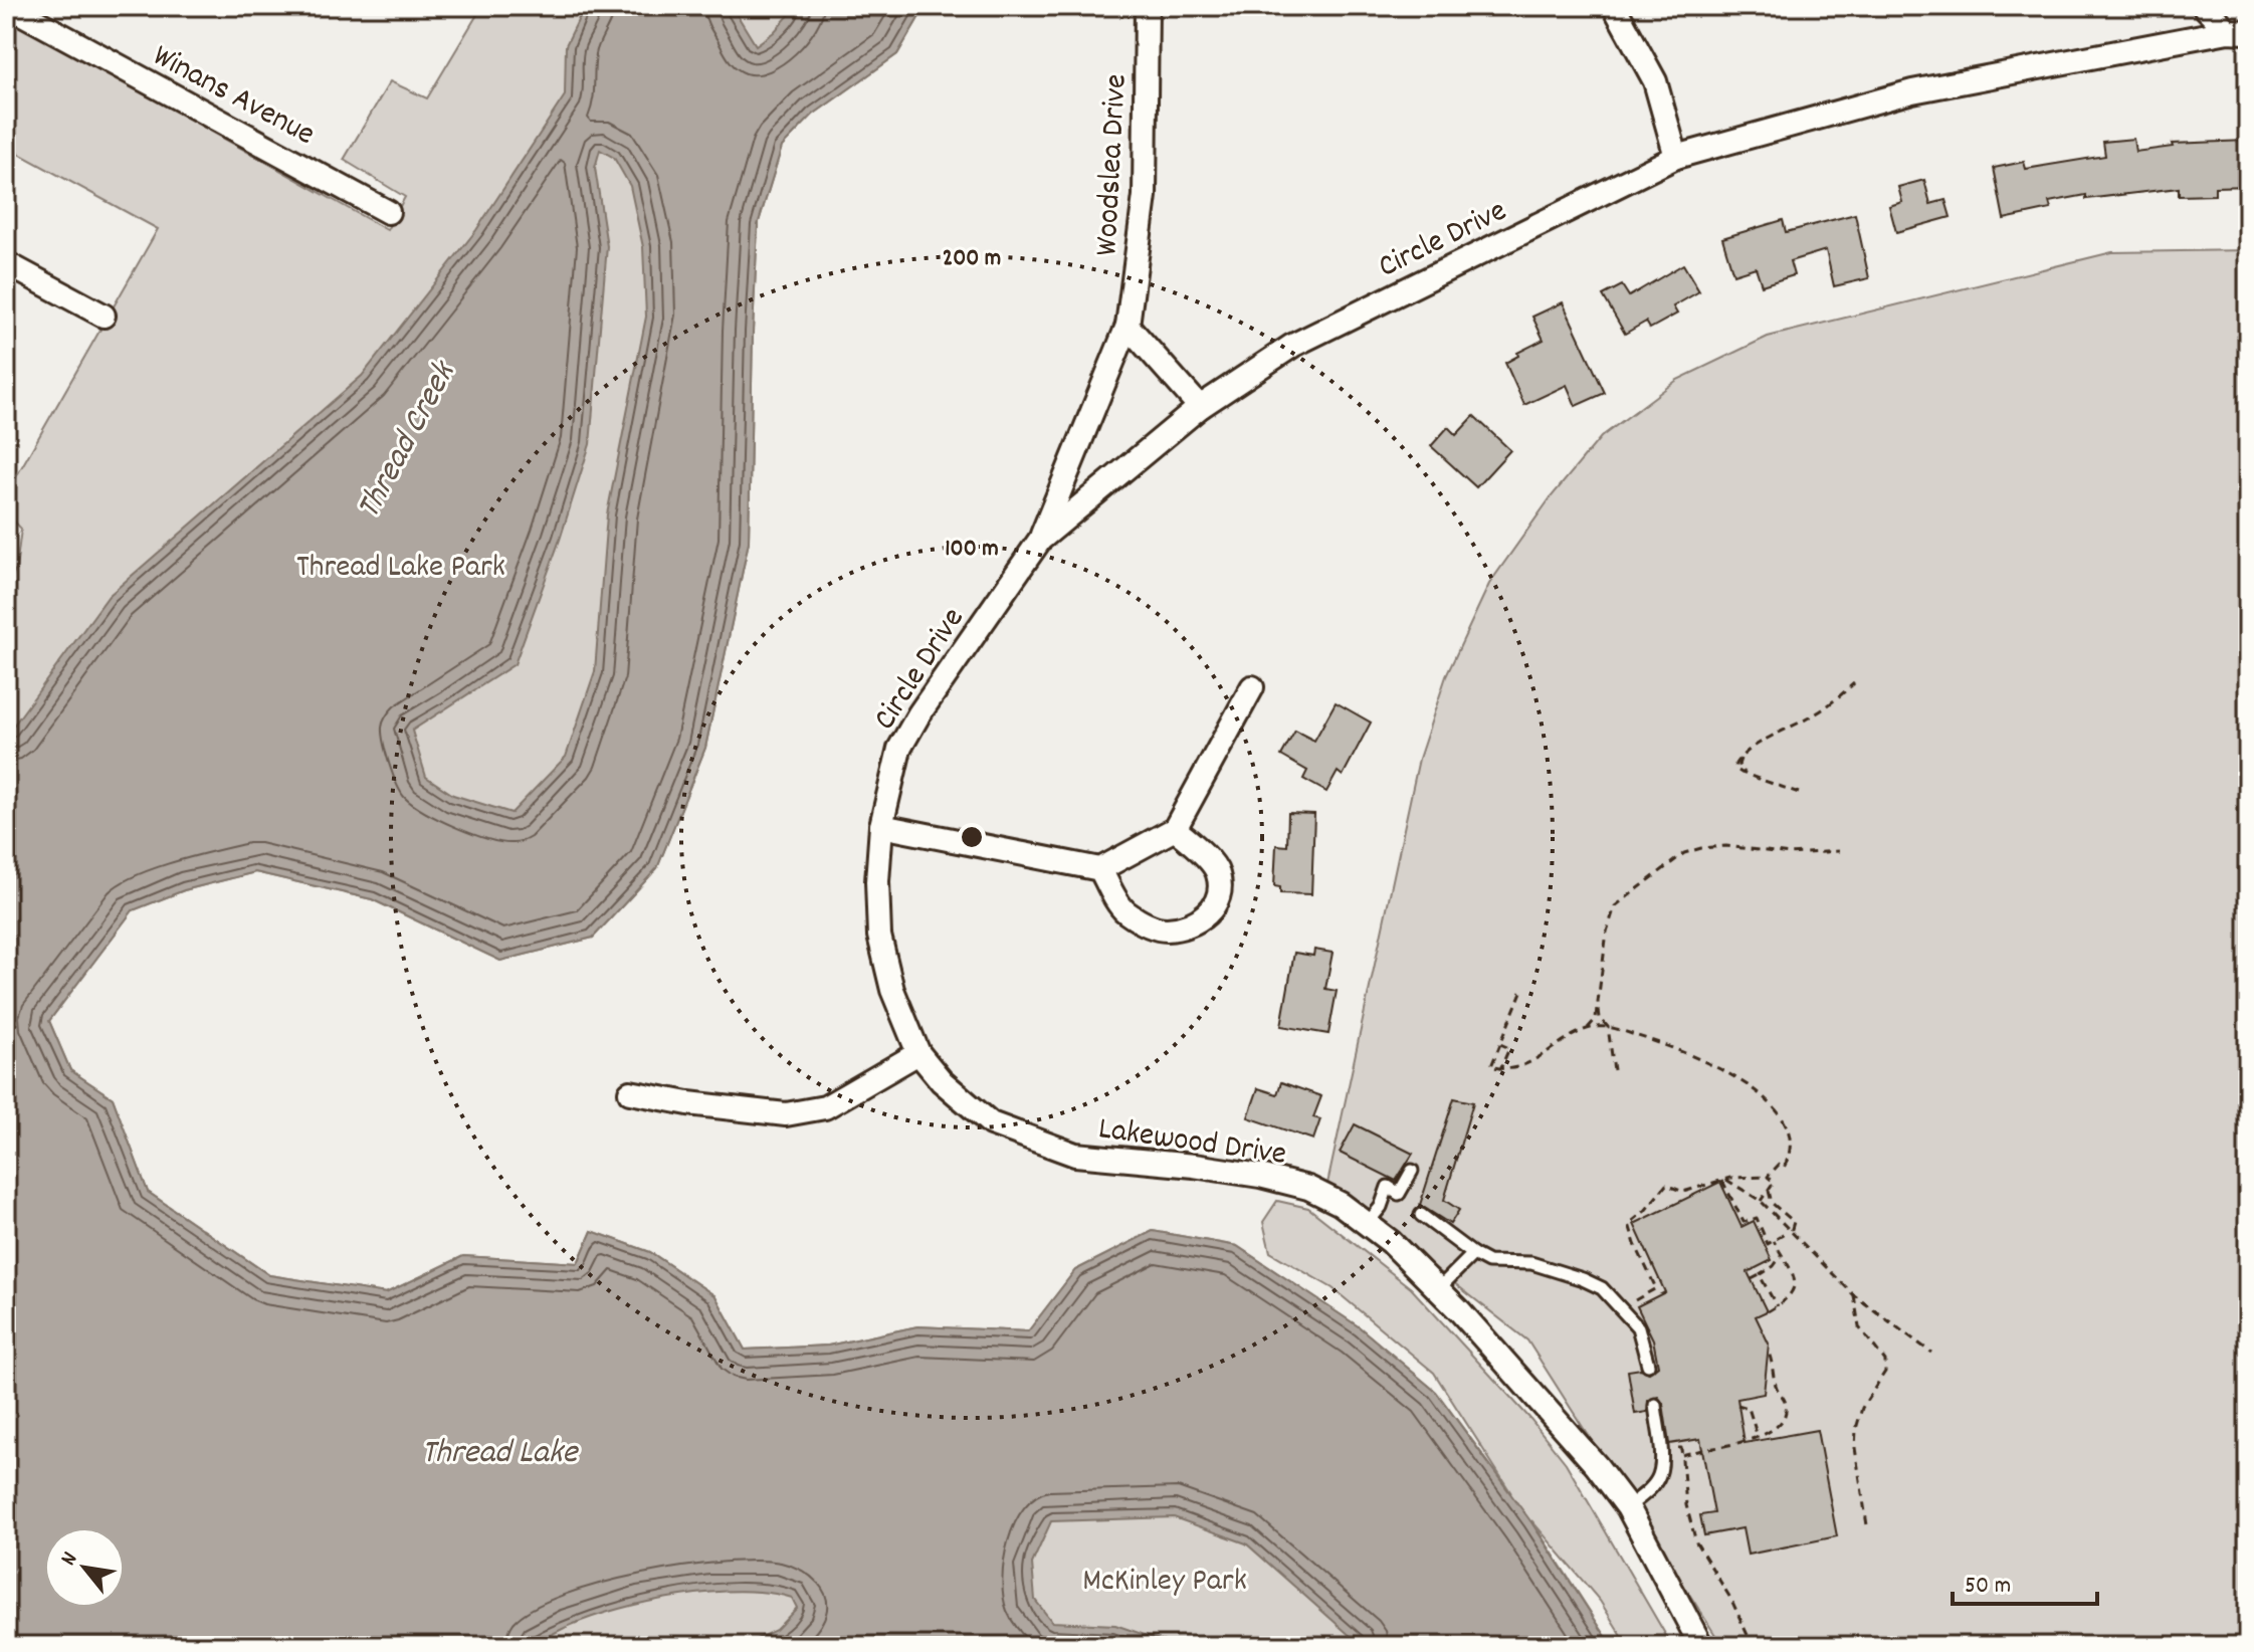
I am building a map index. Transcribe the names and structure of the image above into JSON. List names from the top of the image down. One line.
{"streets":{"street":["Winans Avenue","Woodslea Drive","Circle Drive","Lakewood Drive"]},"crossings":[["Woodslea Drive","Circle Drive"],["Circle Drive","Lakewood Drive"]],"water":["Thread Creek","Thread Lake"],"parks":["Thread Lake Park","McKinley Park"],"scale_bar":"50 m","north":"top left","rings":["200 m","100 m"]}
